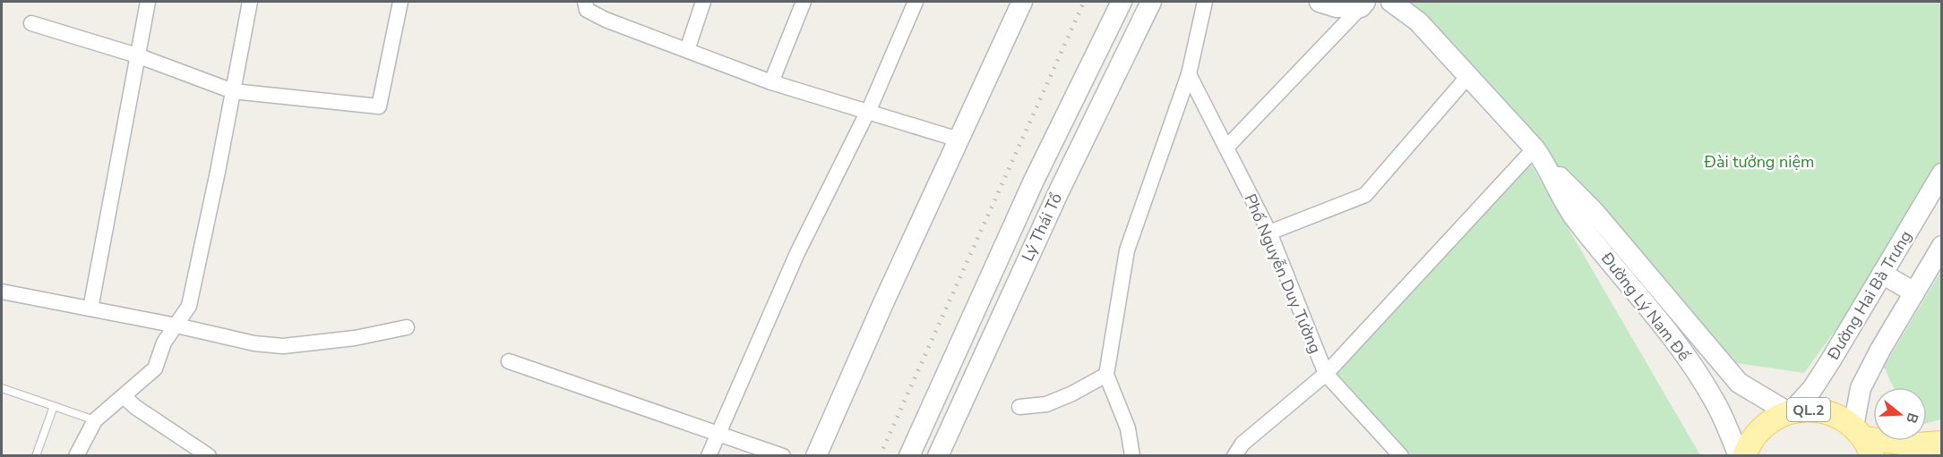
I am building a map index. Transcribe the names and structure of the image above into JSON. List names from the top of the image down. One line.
{"streets":{"main road":["Lý Thái Tổ","Đường Hai Bà Trưng","Đường Lý Nam Đế","QL.2"],"street":["Phố Nguyễn Duy Tường"]},"crossings":[["Đường Hai Bà Trưng","Đường Lý Nam Đế"],["Đường Hai Bà Trưng","QL.2"],["Đường Lý Nam Đế","QL.2"]],"parks":["Đài tưởng niệm"],"north":"right"}
